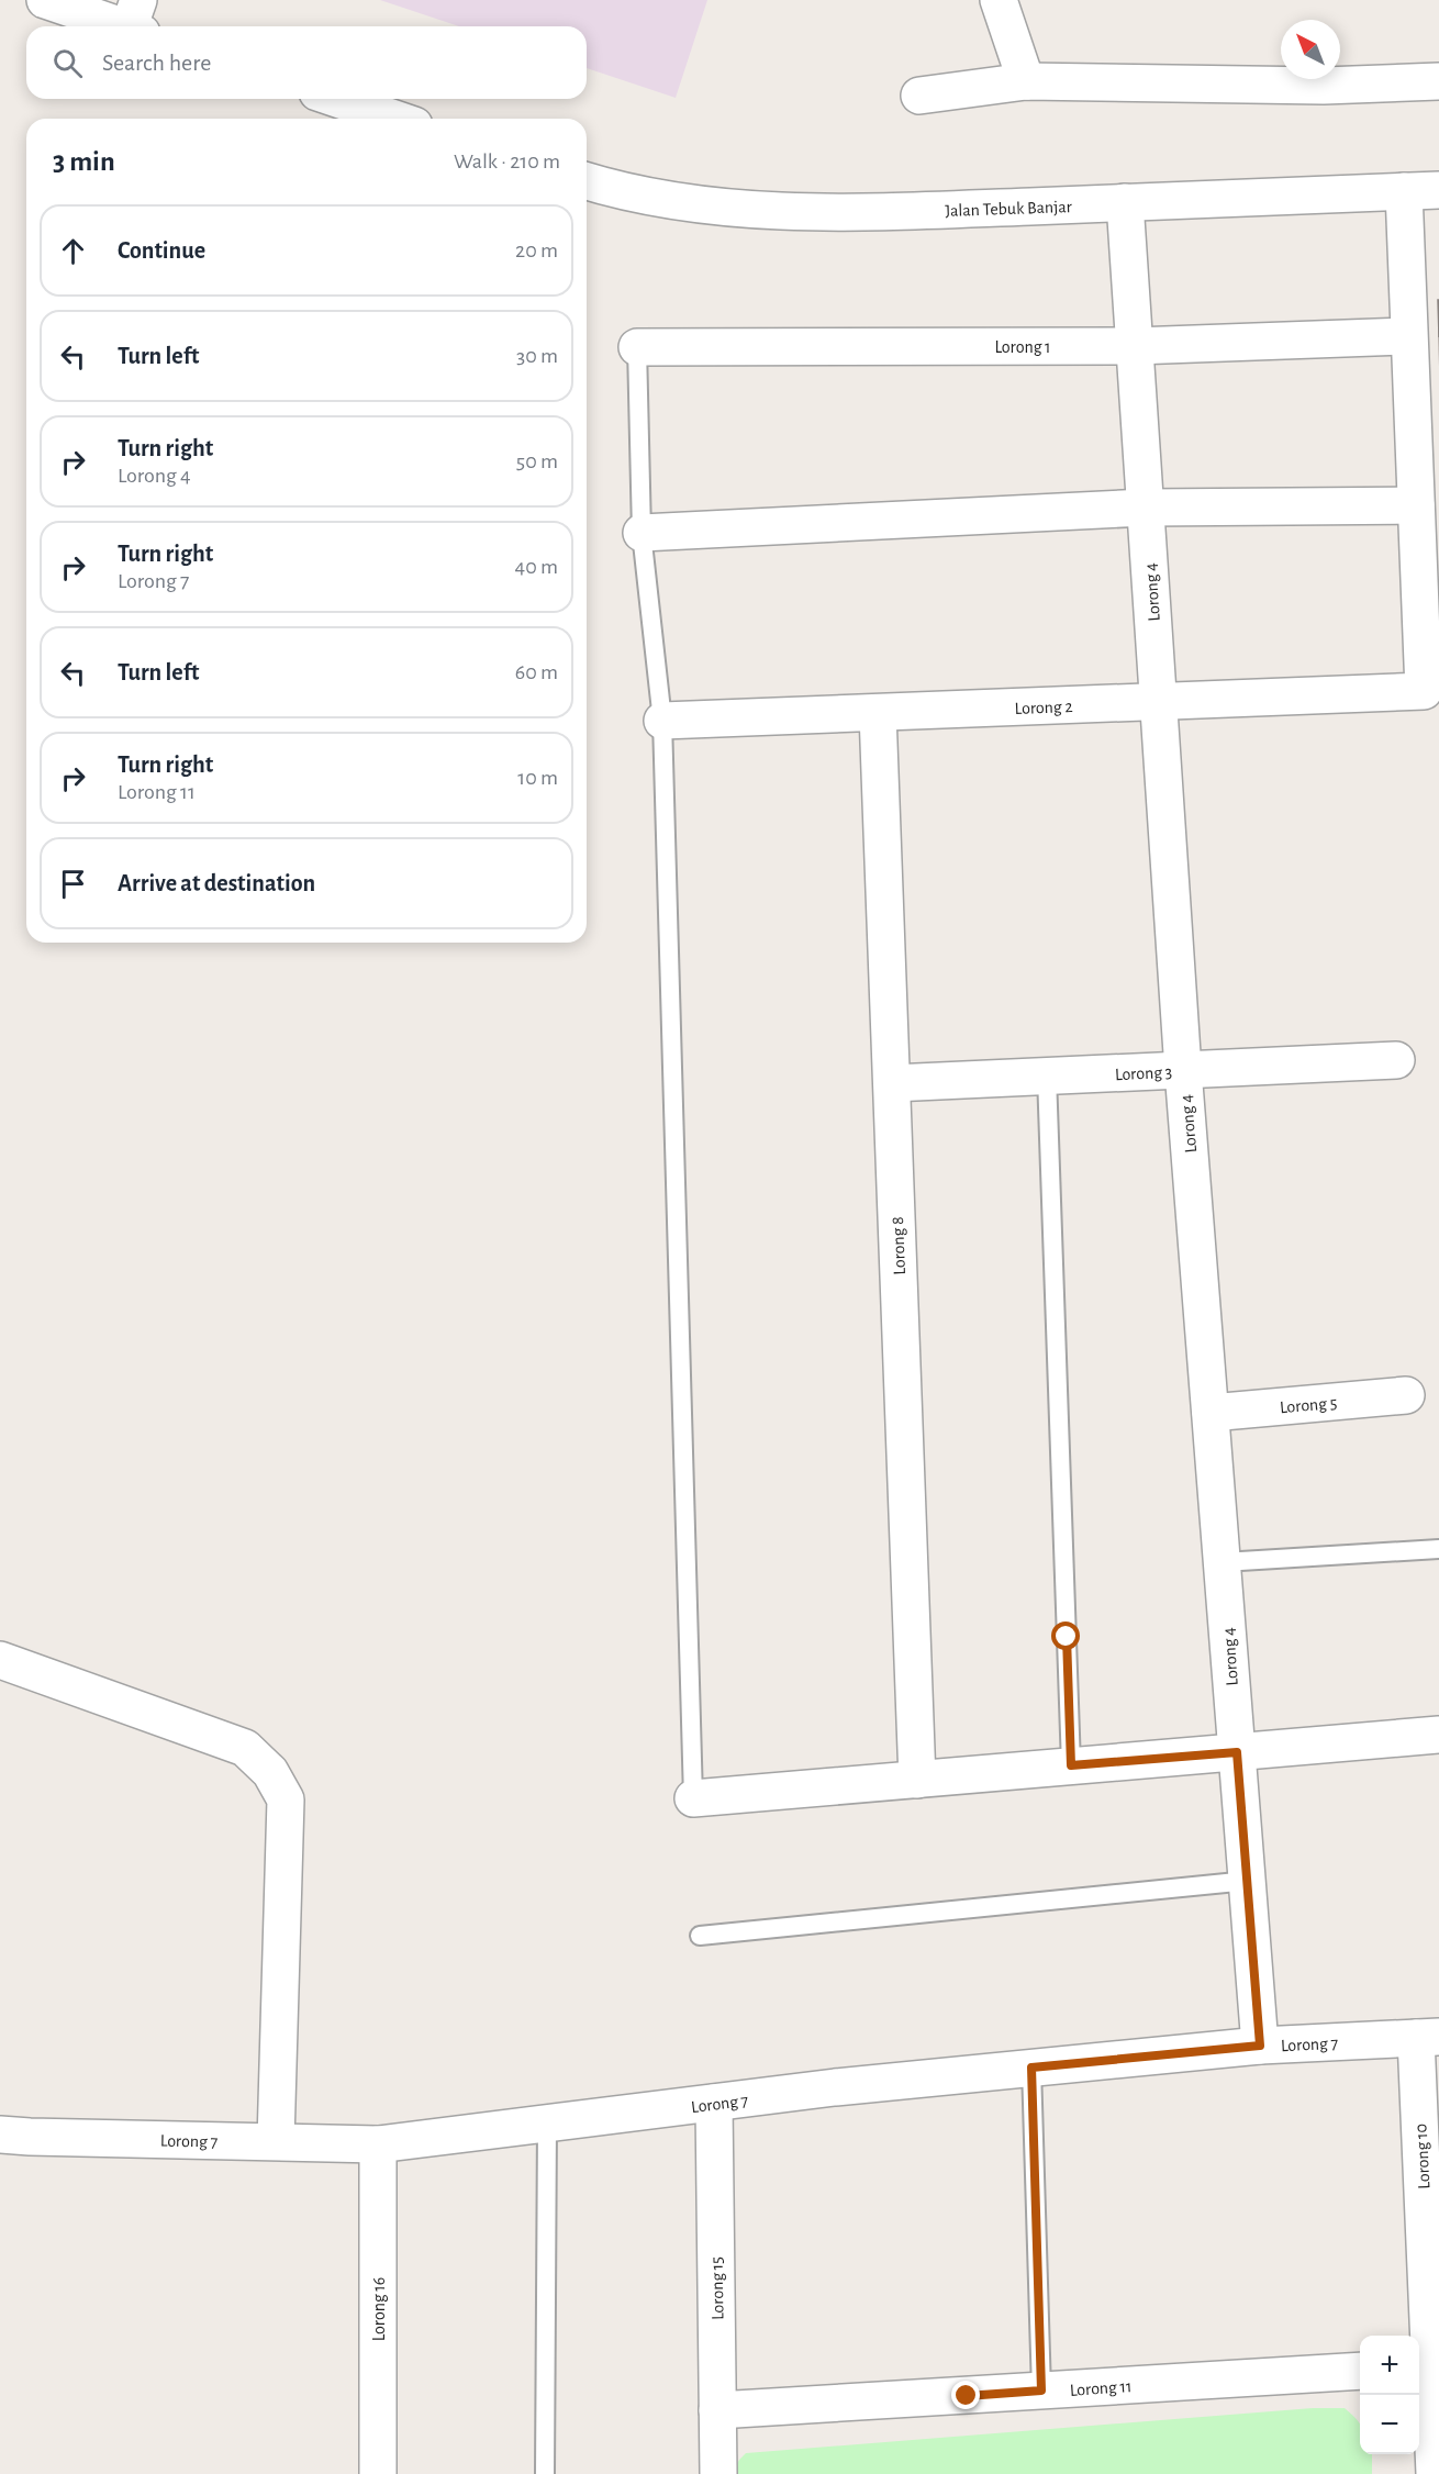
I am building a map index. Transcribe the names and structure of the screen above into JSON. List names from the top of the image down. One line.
{"streets":{"street":["Jalan Tebuk Banjar","Lorong 1","Lorong 4","Lorong 2","Lorong 3","Lorong 8","Lorong 5","Lorong 7","Lorong 10","Lorong 15","Lorong 16","Lorong 11"]},"crossings":[["Jalan Tebuk Banjar","Lorong 4"],["Lorong 1","Lorong 4"],["Lorong 4","Lorong 2"],["Lorong 4","Lorong 3"],["Lorong 4","Lorong 5"],["Lorong 4","Lorong 7"],["Lorong 2","Lorong 8"],["Lorong 3","Lorong 8"],["Lorong 7","Lorong 10"],["Lorong 7","Lorong 15"],["Lorong 7","Lorong 16"],["Lorong 15","Lorong 11"]],"north":"top left","page":{"search":"Search here","heading":["3 min","Walk · 210 m"],"list":[["Continue","20 m"],["Turn left","30 m"],["Turn right","Lorong 4","50 m"],["Turn right","Lorong 7","40 m"],["Turn left","60 m"],["Turn right","Lorong 11","10 m"],"Arrive at destination"],"map_buttons":["+","−"]}}
